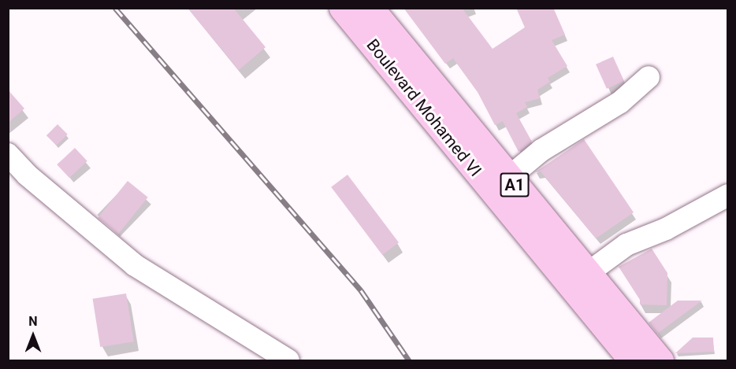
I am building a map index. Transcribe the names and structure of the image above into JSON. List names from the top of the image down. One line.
{"streets":{"main road":["Boulevard Mohamed VI","A1"]},"north":"top"}
